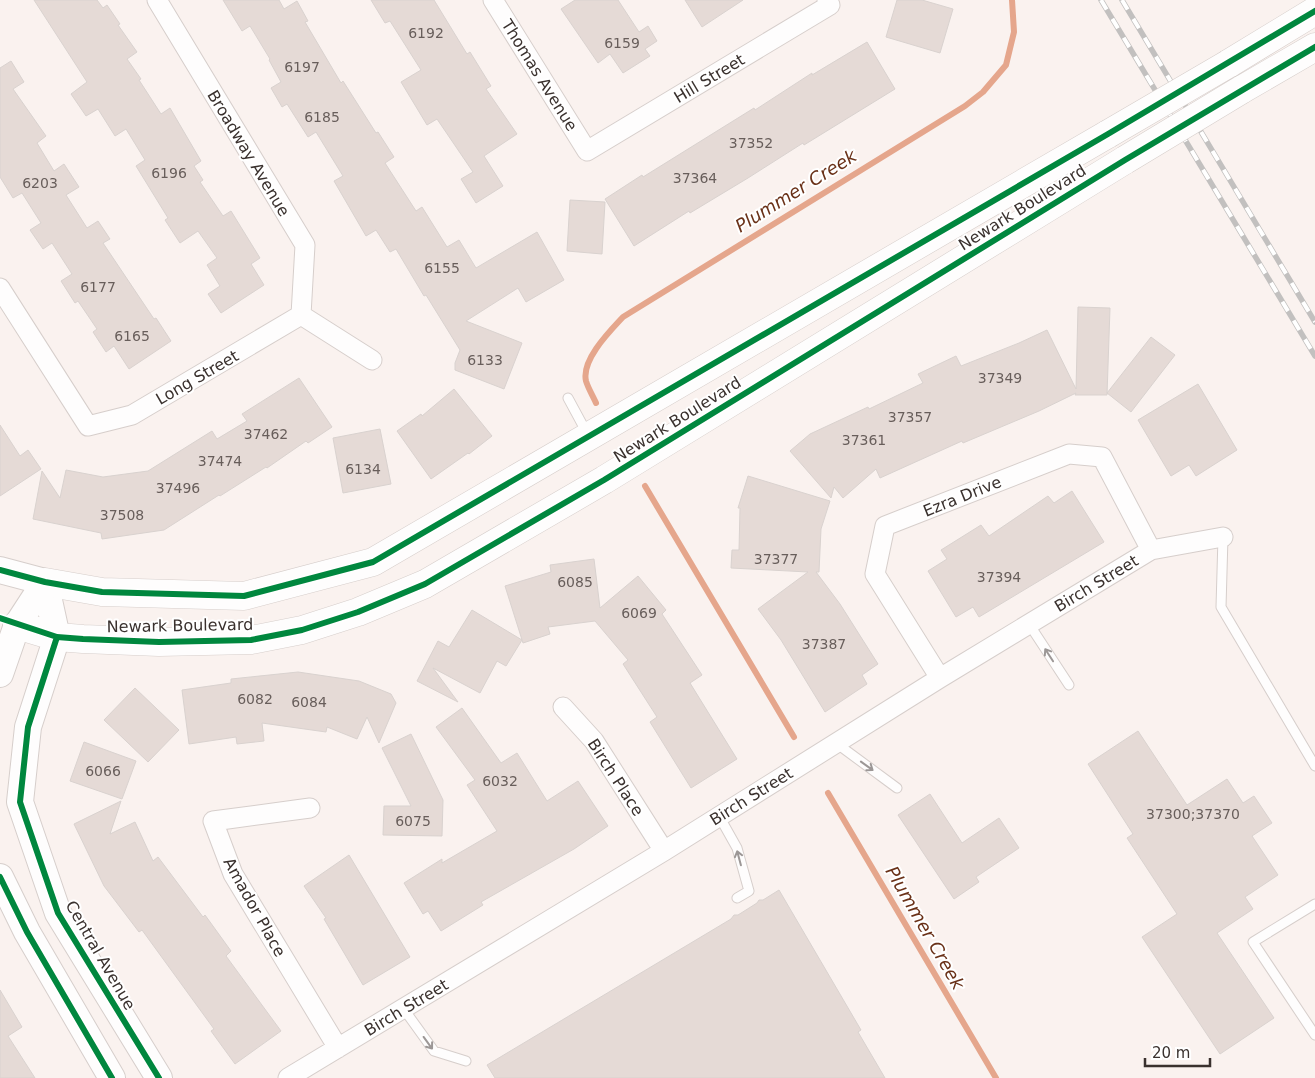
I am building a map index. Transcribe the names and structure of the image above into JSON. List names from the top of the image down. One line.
{"streets":{"main road":["Newark Boulevard","Central Avenue"],"street":["Thomas Avenue","Hill Street","Broadway Avenue","Long Street","Ezra Drive","Birch Street","Birch Place","Amador Place"]},"crossings":[["Thomas Avenue","Hill Street"],["Broadway Avenue","Long Street"],["Newark Boulevard","Central Avenue"],["Ezra Drive","Birch Street"],["Birch Street","Birch Place"],["Birch Street","Amador Place"]],"water":["Plummer Creek"],"house_numbers":["6192","6159","6197","6185","37352","6196","37364","6203","6155","6177","6165","6133","37349","37357","37462","37361","37474","6134","37496","37508","37377","37394","6085","6069","37387","6082","6084","6066","6032","37300;37370","6075"],"scale_bar":"20 m"}
